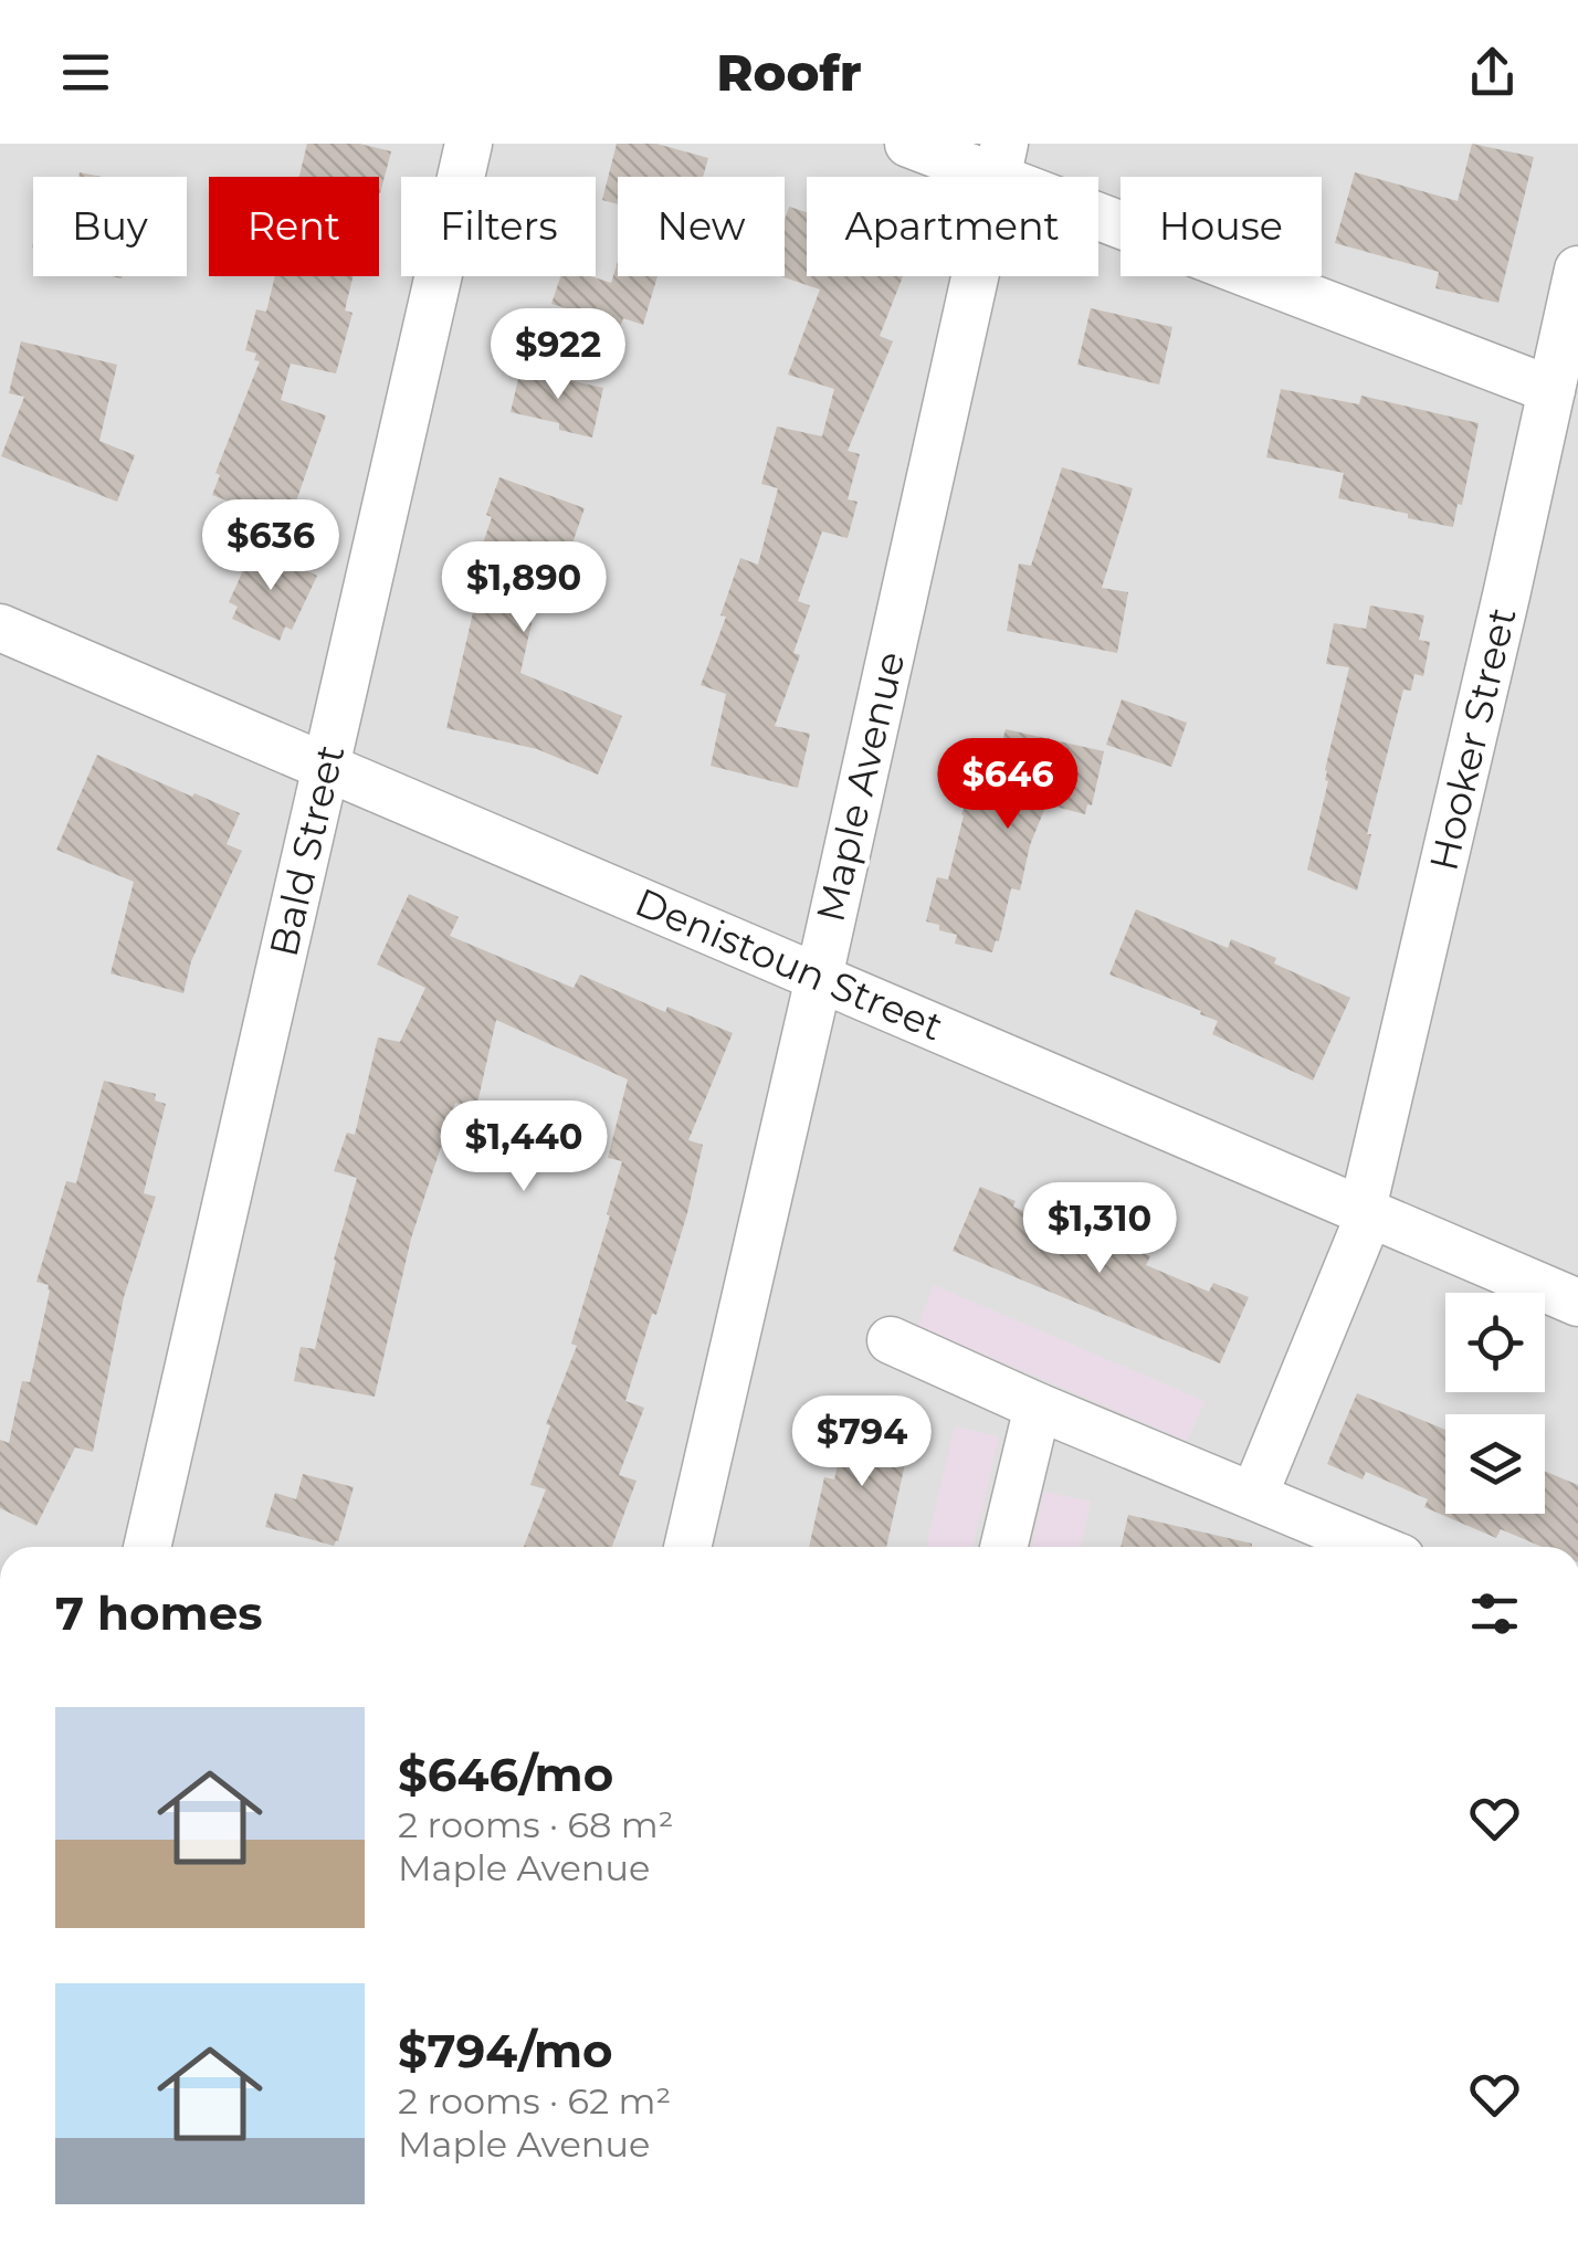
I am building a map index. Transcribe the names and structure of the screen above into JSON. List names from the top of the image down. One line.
{"streets":{"street":["Hooker Street","Maple Avenue","Bald Street","Denistoun Street"]},"crossings":[["Hooker Street","Denistoun Street"],["Maple Avenue","Denistoun Street"],["Bald Street","Denistoun Street"]],"page":{"header":"Roofr","chip":["Buy","Rent","Filters","New","Apartment","House"],"price":["$922","$636","$1,890","$646","$1,440","$1,310","$794"],"heading":"7 homes","list":[{"name":"$646/mo","note":"2 rooms · 68 m² · Maple Avenue"},{"name":"$794/mo","note":"2 rooms · 62 m² · Maple Avenue"}]}}
